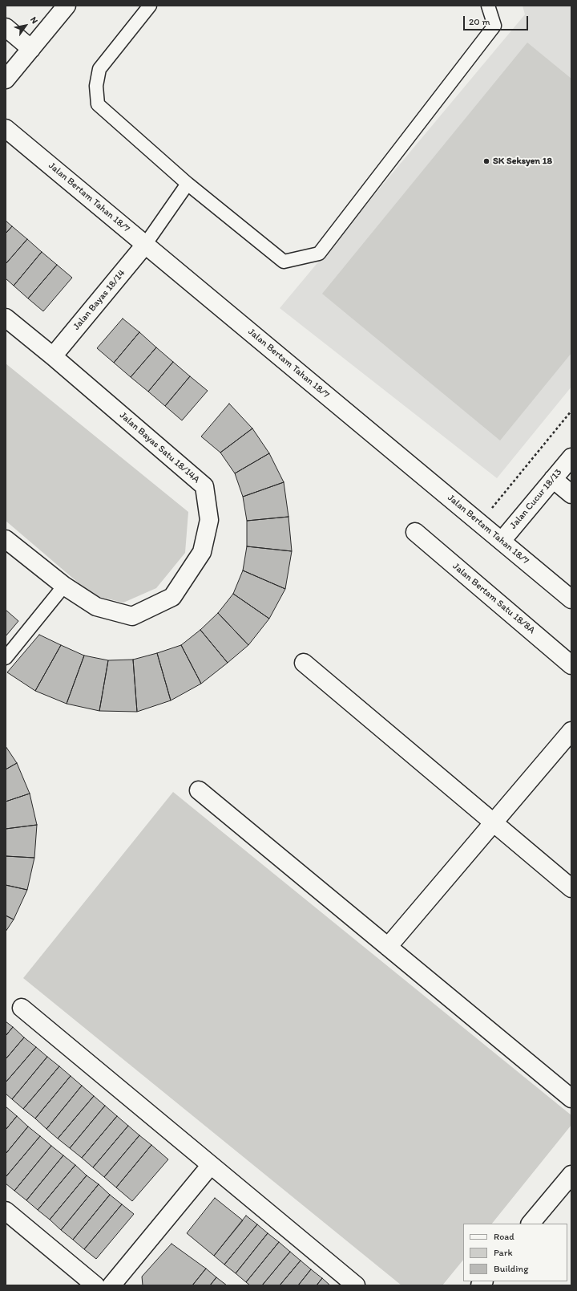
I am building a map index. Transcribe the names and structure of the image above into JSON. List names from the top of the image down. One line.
{"streets":{"street":["Jalan Bertam Tahan 18/7","Jalan Bayas 18/14","Jalan Bayas Satu 18/14A","Jalan Cucur 18/13","Jalan Bertam Satu 18/8A"]},"crossings":[["Jalan Bertam Tahan 18/7","Jalan Bayas 18/14"],["Jalan Bertam Tahan 18/7","Jalan Cucur 18/13"],["Jalan Bayas 18/14","Jalan Bayas Satu 18/14A"]],"places":["SK Seksyen 18"],"legend":["Road","Park","Building"],"scale_bar":"20 m","north":"top right"}
